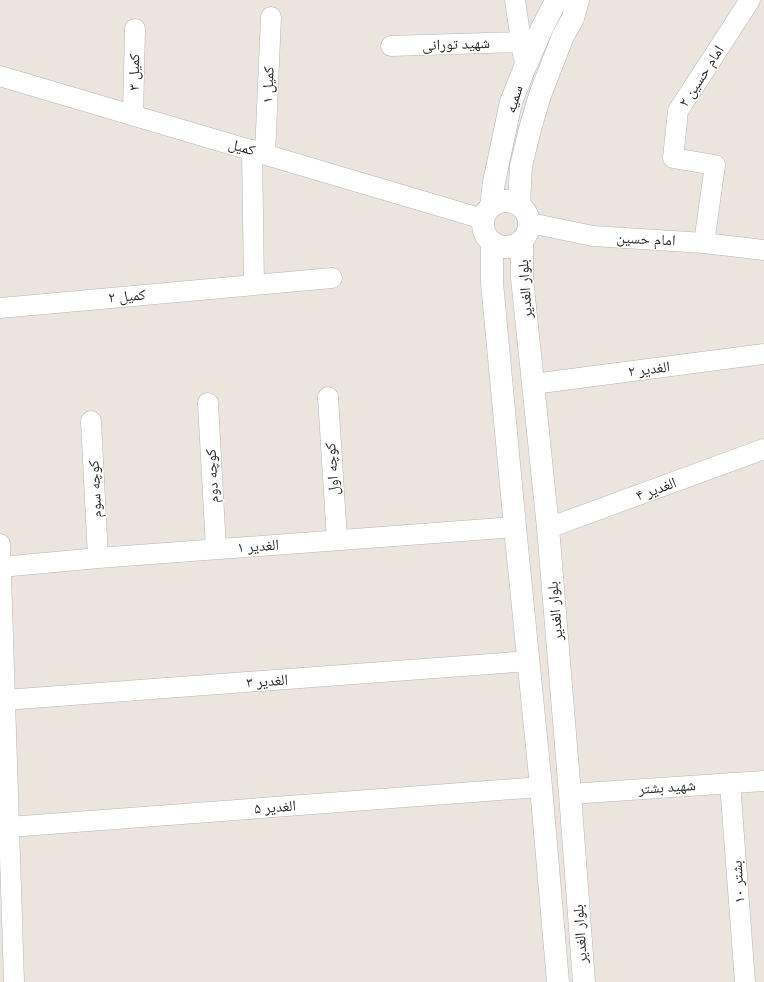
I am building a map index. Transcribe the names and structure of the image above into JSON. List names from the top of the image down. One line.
{"streets":{"street":["شهید تورانی","کمیل ۳","امام حسین ۲","کمیل ۱","سمیه","کمیل","امام حسین","بلوار الغدیر","کمیل ۲","الغدیر ۲","کوچه اول","کوچه دوم","کوچه سوم","الغدیر ۴","الغدیر ۱","الغدیر ۳","شهید بشتر","الغدیر ۵","بشتر ۱۰"]},"crossings":[["کمیل ۳","کمیل"],["امام حسین ۲","امام حسین"],["کمیل ۱","کمیل"],["سمیه","کمیل"],["سمیه","امام حسین"],["سمیه","بلوار الغدیر"],["کمیل","امام حسین"],["کمیل","بلوار الغدیر"],["امام حسین","بلوار الغدیر"],["بلوار الغدیر","الغدیر ۲"],["بلوار الغدیر","الغدیر ۴"],["بلوار الغدیر","الغدیر ۱"],["بلوار الغدیر","الغدیر ۳"],["بلوار الغدیر","شهید بشتر"],["بلوار الغدیر","الغدیر ۵"],["کوچه اول","الغدیر ۱"],["کوچه دوم","الغدیر ۱"],["کوچه سوم","الغدیر ۱"],["شهید بشتر","بشتر ۱۰"]]}
